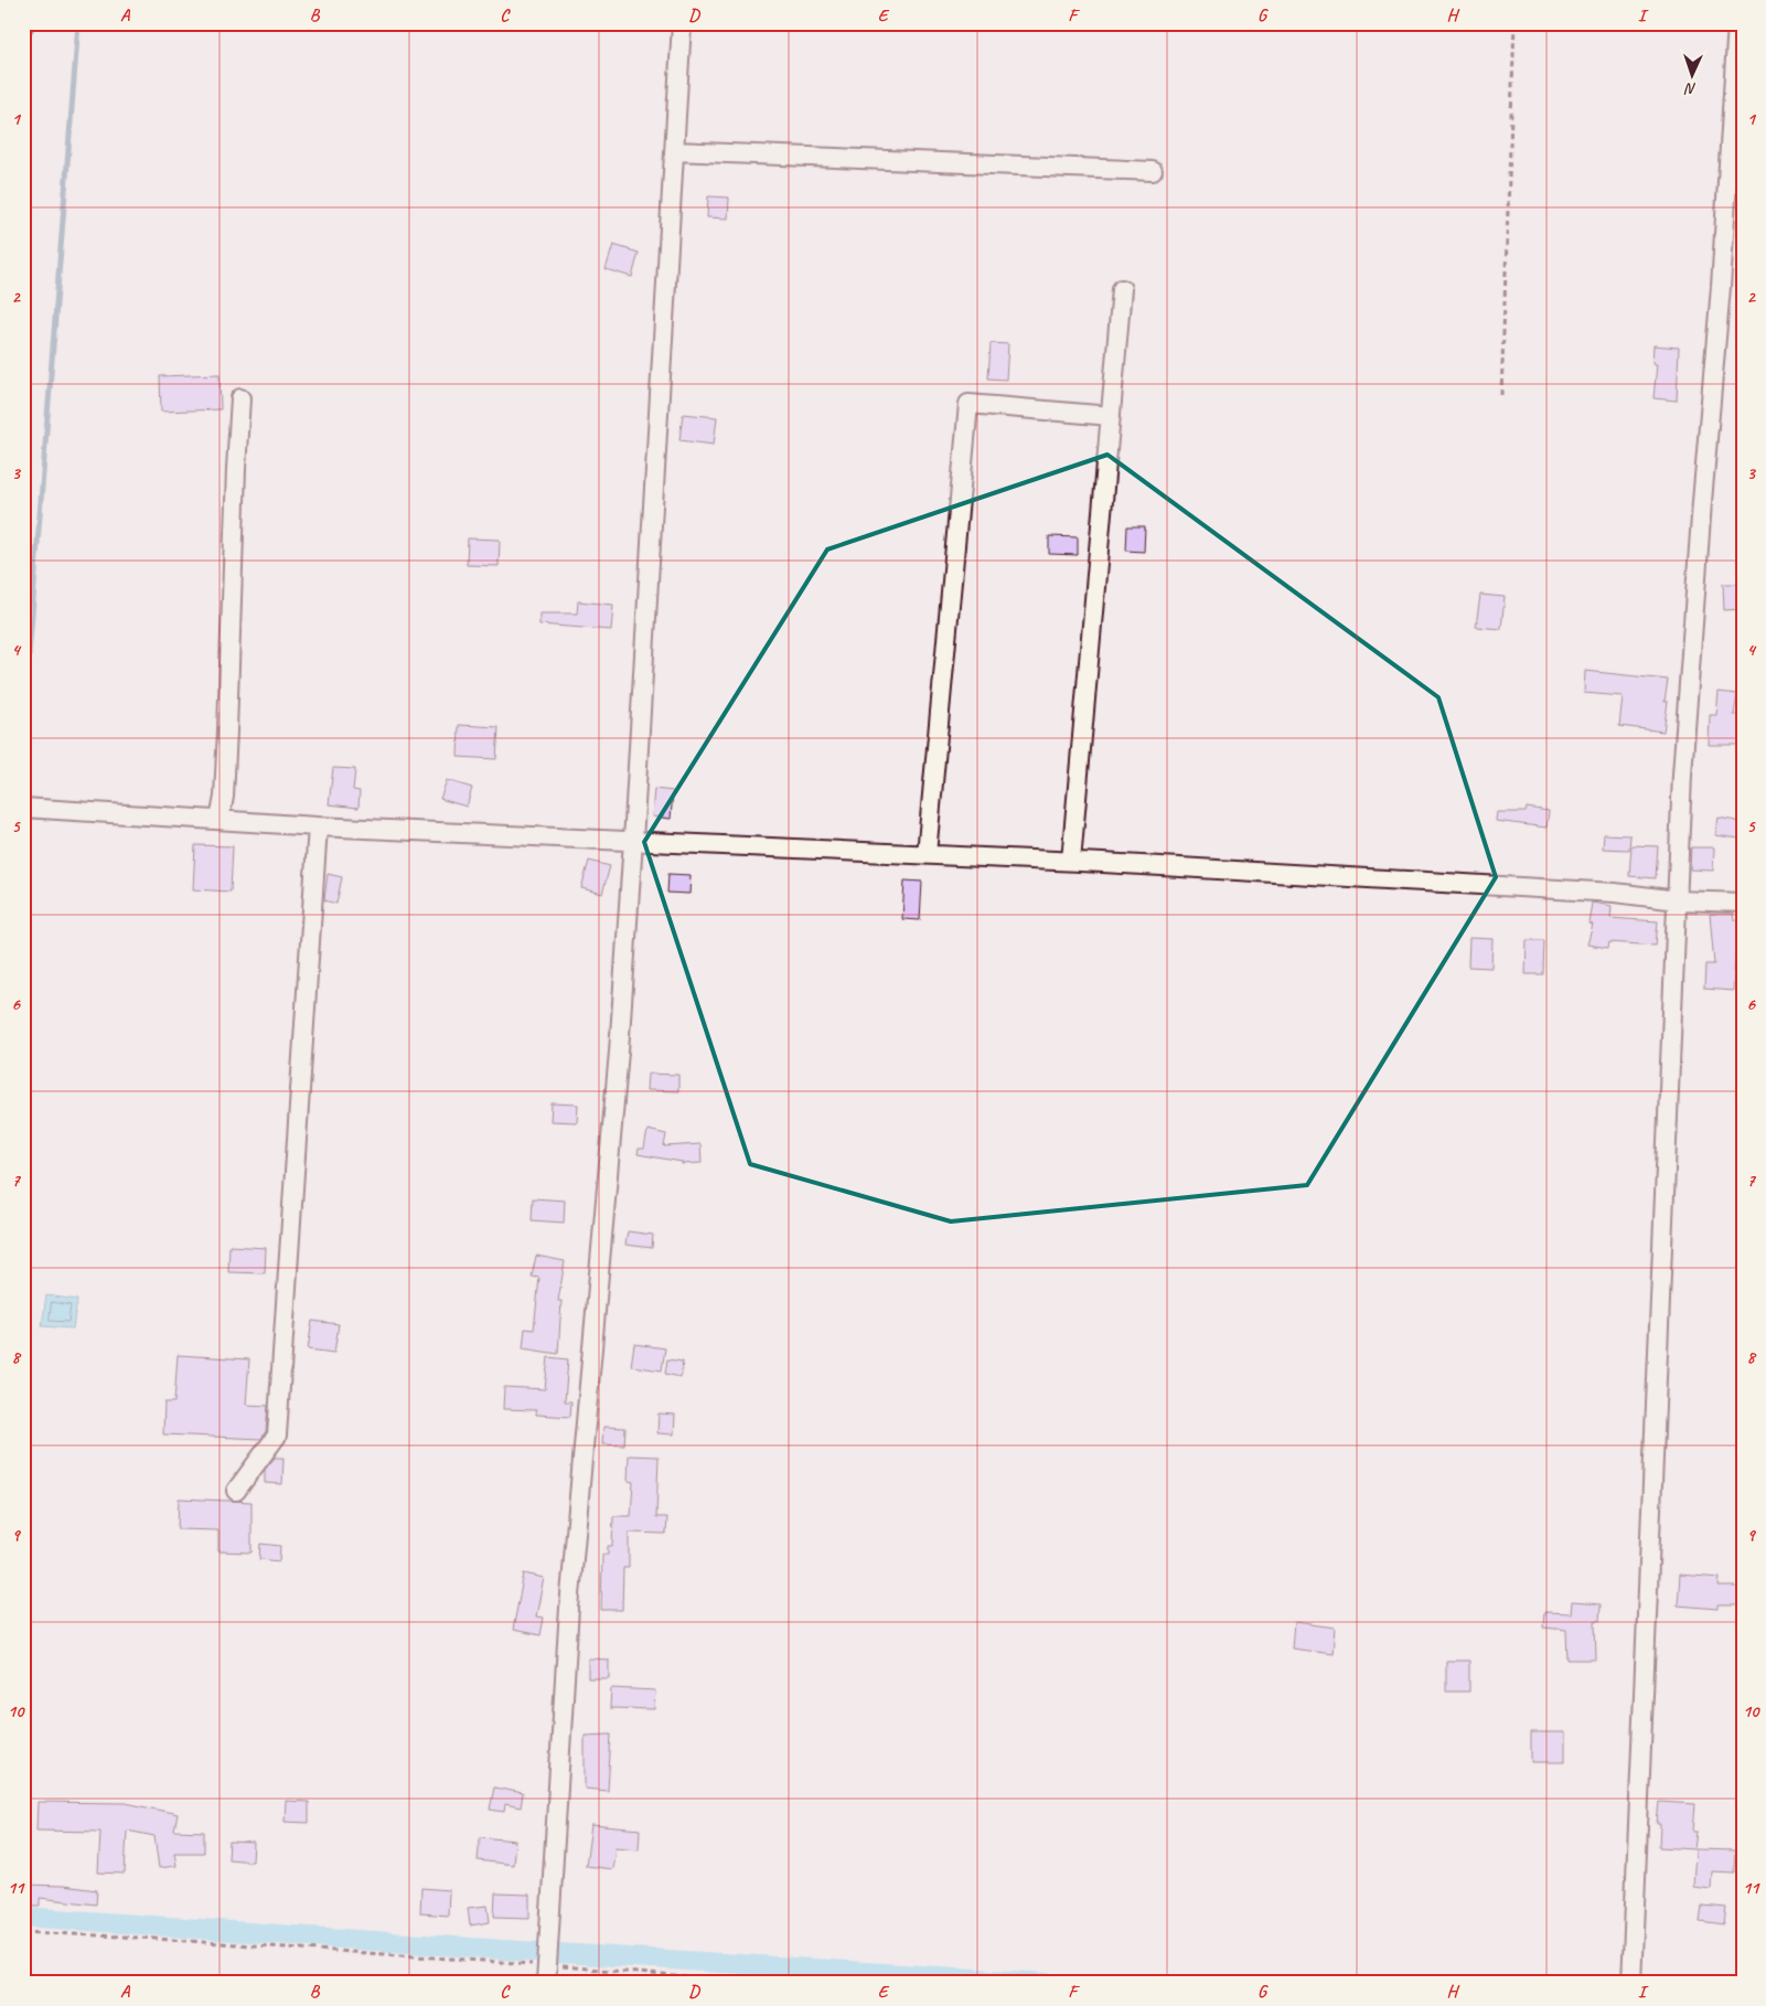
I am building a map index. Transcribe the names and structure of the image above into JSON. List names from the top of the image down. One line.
{"north":"bottom","grid":{"columns":["A","B","C","D","E","F","G","H","I"],"rows":["1","2","3","4","5","6","7","8","9","10","11"]}}
